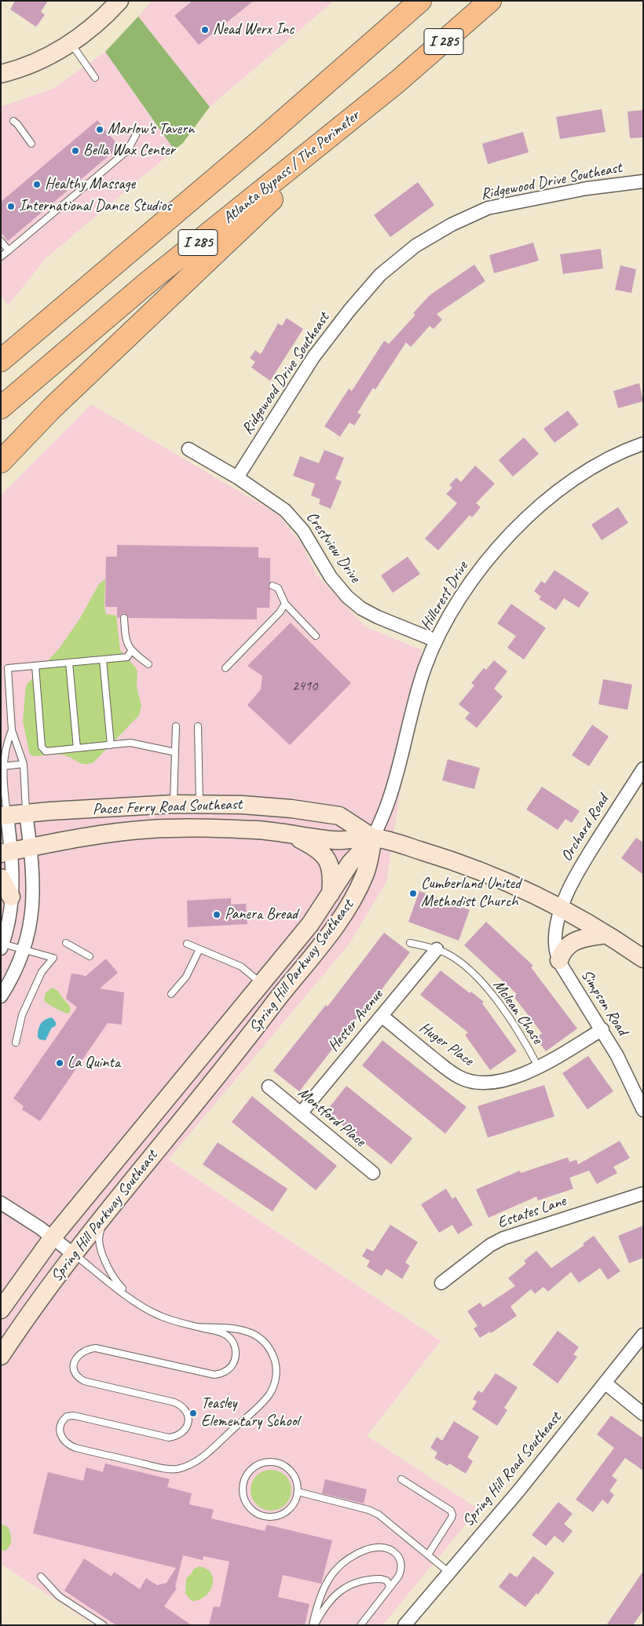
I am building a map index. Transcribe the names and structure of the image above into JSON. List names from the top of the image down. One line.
{"streets":{"highway":["I 285","Atlanta Bypass / The Perimeter"],"main road":["Paces Ferry Road Southeast","Spring Hill Parkway Southeast"],"street":["Ridgewood Drive Southeast","Crestview Drive","Hillcrest Drive","Orchard Road","Simpson Road","Hester Avenue","Huger Place","Montford Place","Estates Lane","Spring Hill Road Southeast"],"lane":["Mclean Chase"]},"crossings":[["Ridgewood Drive Southeast","Crestview Drive"],["Crestview Drive","Hillcrest Drive"],["Hillcrest Drive","Paces Ferry Road Southeast"],["Hillcrest Drive","Spring Hill Parkway Southeast"],["Paces Ferry Road Southeast","Orchard Road"],["Paces Ferry Road Southeast","Spring Hill Parkway Southeast"],["Paces Ferry Road Southeast","Simpson Road"],["Orchard Road","Simpson Road"],["Simpson Road","Huger Place"],["Mclean Chase","Hester Avenue"],["Mclean Chase","Huger Place"],["Hester Avenue","Huger Place"],["Hester Avenue","Montford Place"]],"places":["Nead Werx Inc","Marlow's Tavern","Bella Wax Center","Healthy Massage","International Dance Studios","Cumberland United Methodist Church","Panera Bread","La Quinta","Teasley Elementary School"],"house_numbers":["2410"]}
